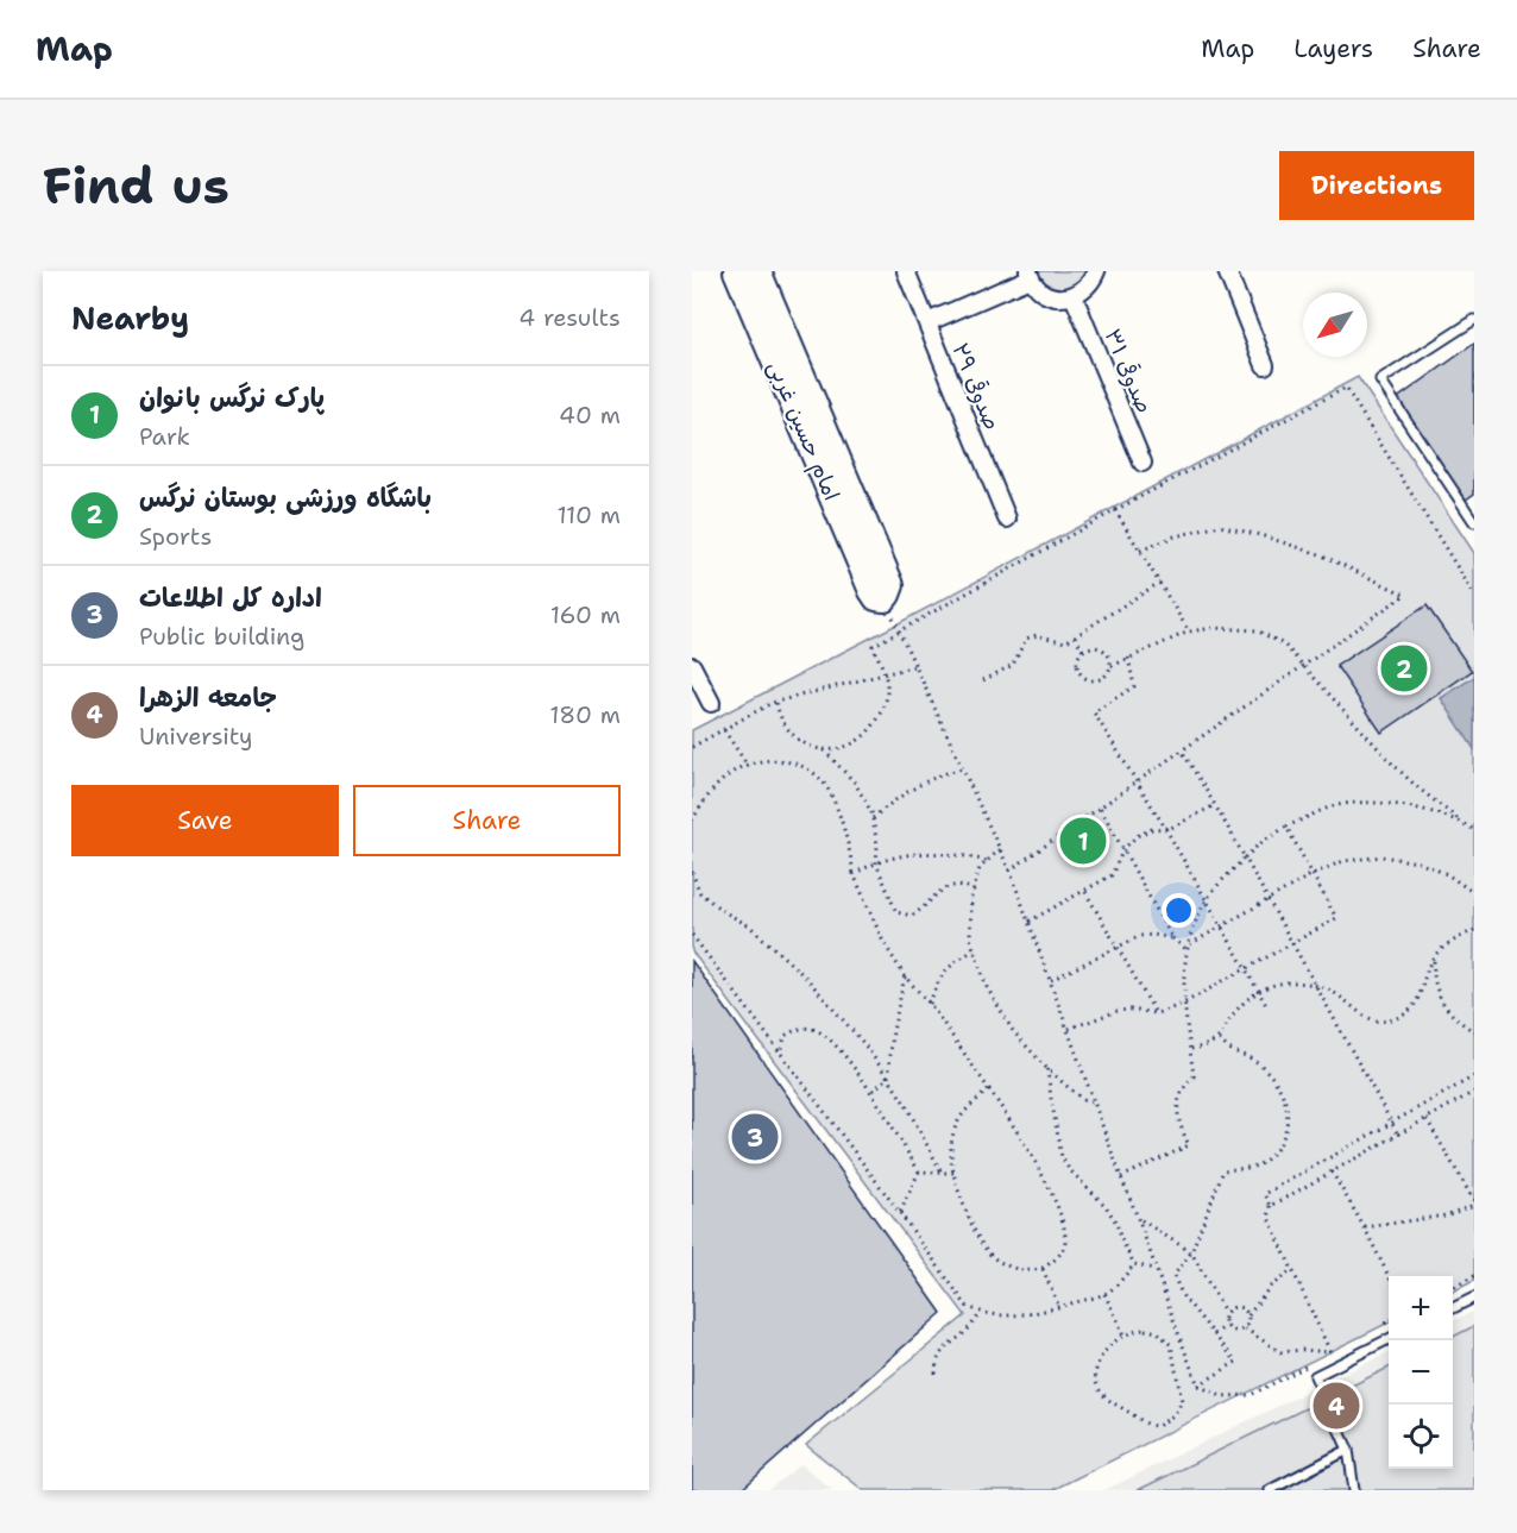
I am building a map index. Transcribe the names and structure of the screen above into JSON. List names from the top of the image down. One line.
{"streets":{"main road":["امام حسین غربی"],"street":["صدوقی ۳۱","صدوقی ۲۹"]},"north":"bottom left","page":{"header":"Map","nav":["Map","Layers","Share"],"buttons":["Directions",["Save","Share"]],"title":"Find us","heading":["Nearby","4 results"],"list":[{"mark":"1","name":"پارک نرگس بانوان","note":"Park","value":"40 m"},{"mark":"2","name":"باشگاه ورزشی بوستان نرگس","note":"Sports","value":"110 m"},{"mark":"3","name":"اداره کل اطلاعات","note":"Public building","value":"160 m"},{"mark":"4","name":"جامعه الزهرا","note":"University","value":"180 m"}],"pins":["2","1","3","4"],"map_buttons":["+","−"]}}
